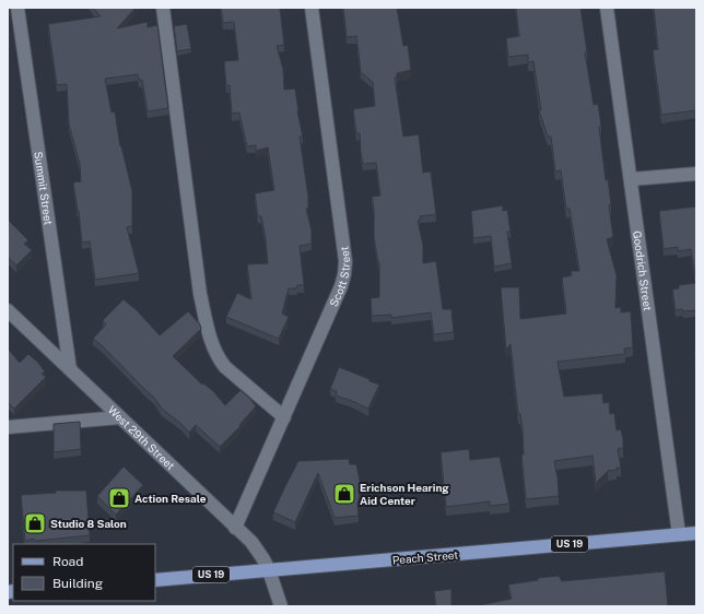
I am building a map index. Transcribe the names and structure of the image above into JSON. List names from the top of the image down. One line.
{"streets":{"main road":["US 19","Peach Street"],"street":["Summit Street","Goodrich Street","Scott Street","West 29th Street"]},"crossings":[["Summit Street","West 29th Street"],["Goodrich Street","Peach Street"],["Scott Street","West 29th Street"],["West 29th Street","Peach Street"]],"places":{"shop":["Erichson Hearing Aid Center","Action Resale","Studio 8 Salon"]},"legend":["Road","Building"]}
